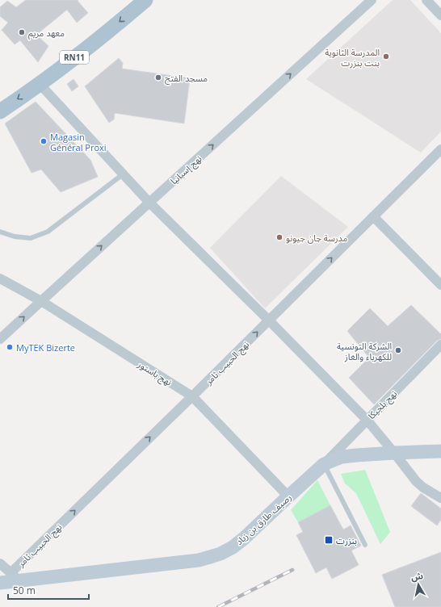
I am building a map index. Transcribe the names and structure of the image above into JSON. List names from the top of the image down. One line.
{"streets":{"main road":["RN11","رصيف طارق بن زياد"],"street":["نهج إسبانيا","نهج الحبيب ثامر","نهج باستور","نهج بلجيكا"]},"crossings":[["نهج إسبانيا","نهج باستور"],["نهج الحبيب ثامر","نهج باستور"],["نهج الحبيب ثامر","رصيف طارق بن زياد"],["نهج باستور","رصيف طارق بن زياد"],["نهج بلجيكا","رصيف طارق بن زياد"]],"one_way":["نهج إسبانيا","نهج الحبيب ثامر"],"places":{"other":["معهد مريم","المدرسة الثانوية بنت بنزرت","مسجد الفتح","Magasin Général Proxi","مدرسة جان جيونو","MyTEK Bizerte","الشركة التونسية للكهرباء والغاز"],"transit":["بنزرت"]},"scale_bar":"50 m","north":"top"}
